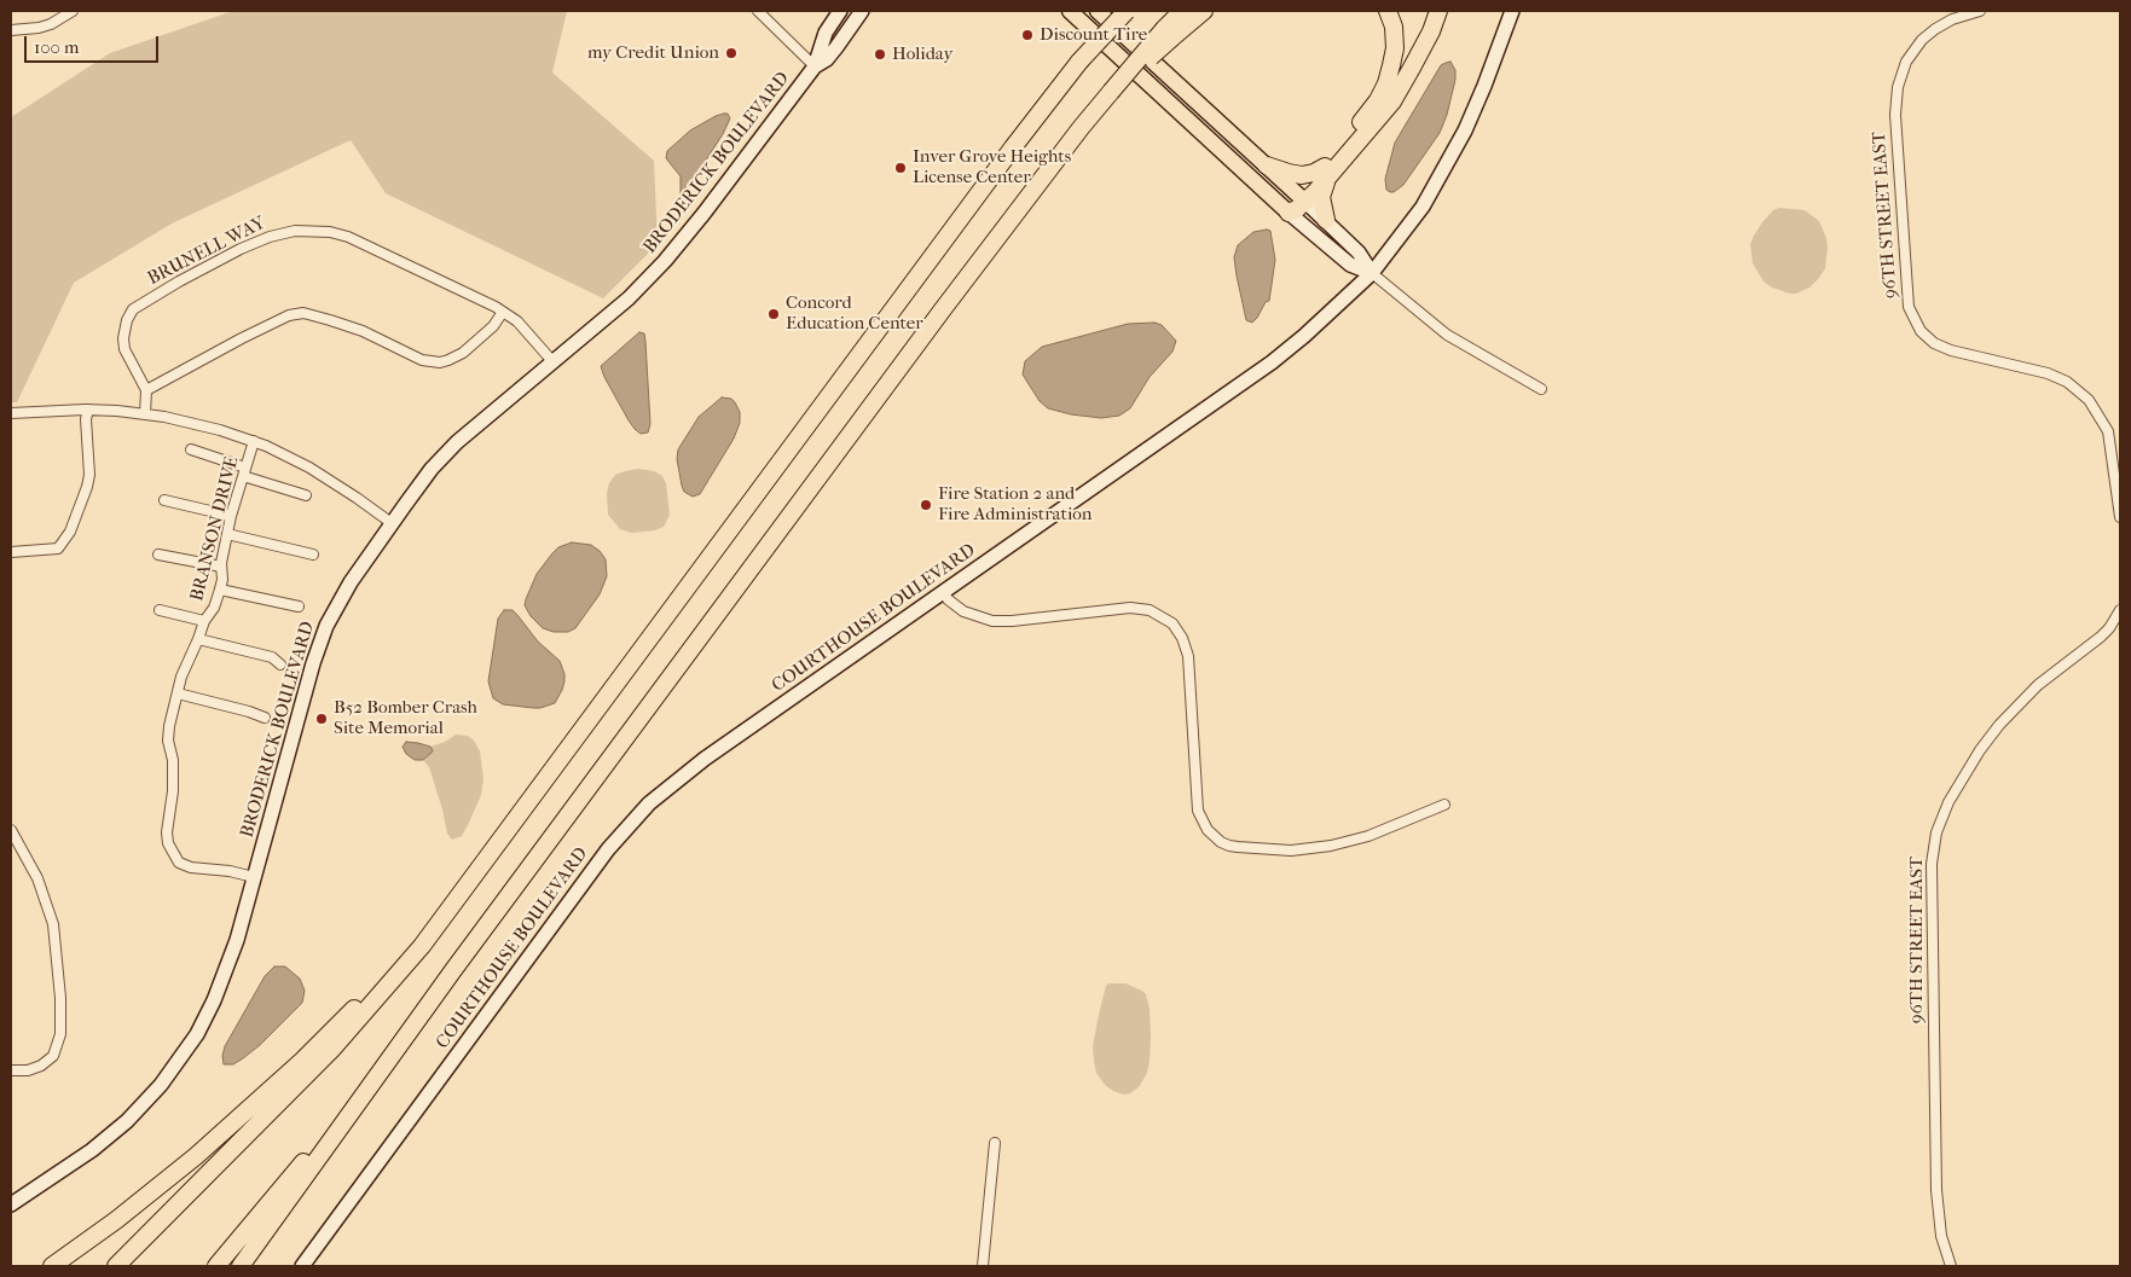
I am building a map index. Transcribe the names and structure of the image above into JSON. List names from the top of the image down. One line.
{"streets":{"street":["BRODERICK BOULEVARD","96TH STREET EAST","BRUNELL WAY","BRANSON DRIVE","COURTHOUSE BOULEVARD"]},"crossings":[["BRODERICK BOULEVARD","BRUNELL WAY"],["BRODERICK BOULEVARD","BRANSON DRIVE"]],"places":["Discount Tire","my Credit Union","Holiday","Inver Grove Heights License Center","Concord Education Center","Fire Station 2 and Fire Administration","B52 Bomber Crash Site Memorial"],"scale_bar":"100 m"}
